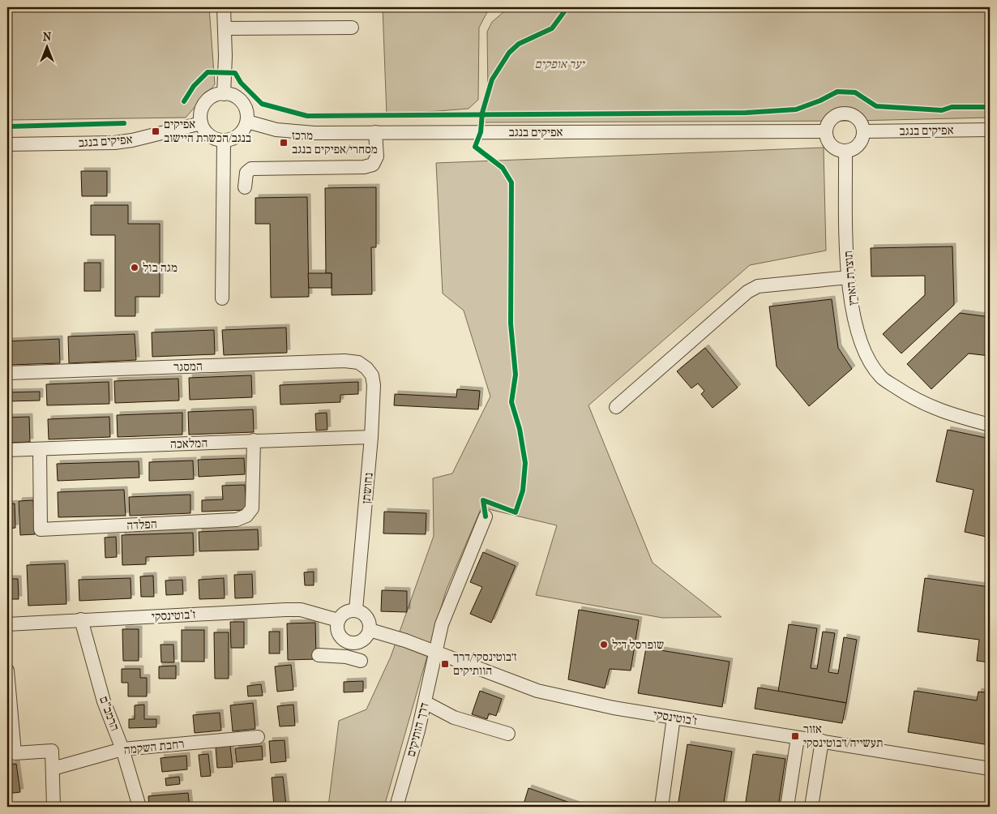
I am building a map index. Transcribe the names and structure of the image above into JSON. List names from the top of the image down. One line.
{"streets":{"street":["אפיקים בנגב","תוצרת הארץ","המסגר","המלאכה","נחושתן","הפלדה","ז'בוטינסקי","הרמב\"ם","דרך הותיקים","רחבת השקמה"]},"crossings":[["אפיקים בנגב","תוצרת הארץ"],["המסגר","נחושתן"],["המלאכה","נחושתן"],["המלאכה","הפלדה"],["נחושתן","ז'בוטינסקי"],["ז'בוטינסקי","הרמב\"ם"],["ז'בוטינסקי","דרך הותיקים"],["הרמב\"ם","רחבת השקמה"]],"parks":["יער אופקים"],"places":{"transit":["אפיקים בנגב/הכשרת היישוב","מרכז מסחרי/אפיקים בנגב","ז׳בוטינסקי/דרך הוותיקים","אזור תעשייה/ז׳בוטינסקי"],"other":["מגה בול","שופרסל דיל"]},"north":"top"}
